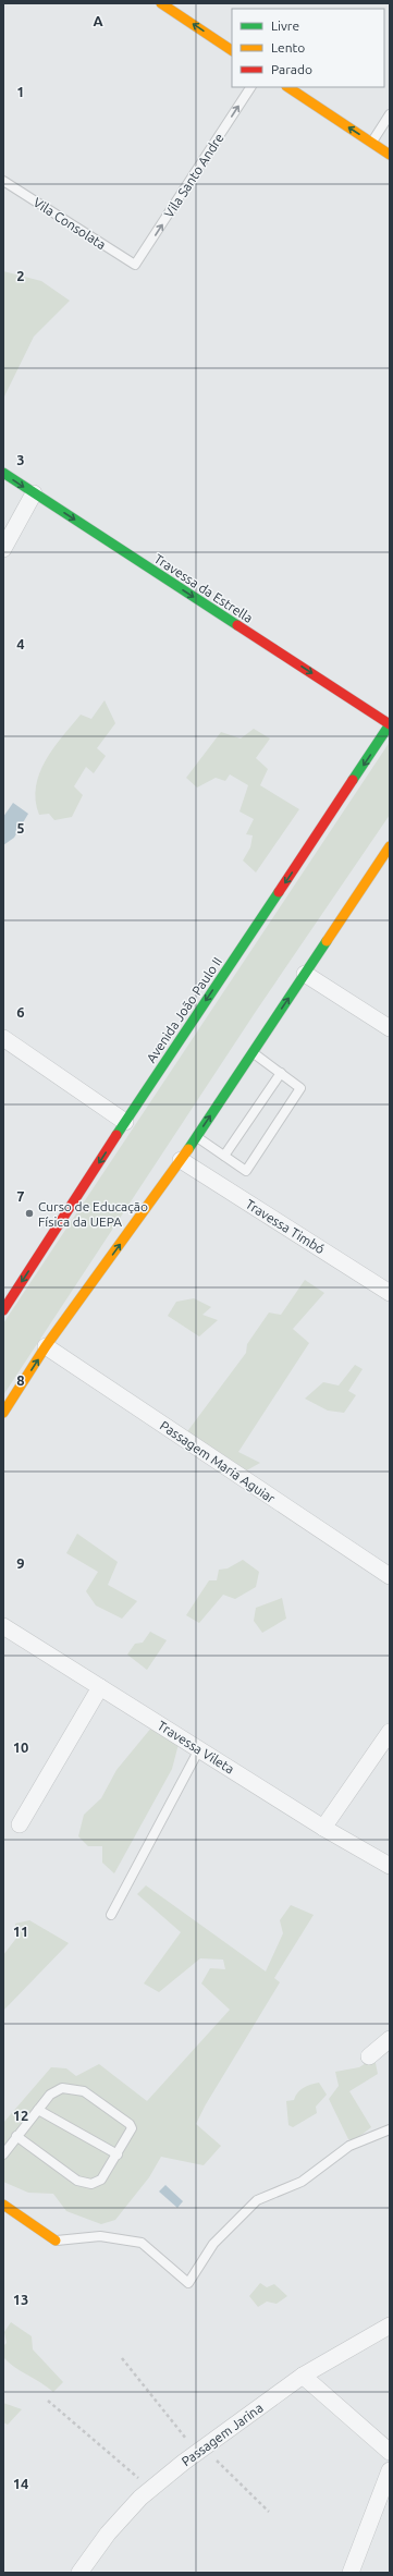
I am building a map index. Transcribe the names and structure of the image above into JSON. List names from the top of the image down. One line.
{"streets":{"main road":["Travessa da Estrella","Avenida João Paulo II"],"street":["Travessa Timbó","Passagem Maria Aguiar","Travessa Vileta","Passagem Jarina"],"lane":["Vila Santo Andre","Vila Consolata"]},"crossings":[["Vila Santo Andre","Vila Consolata"],["Travessa da Estrella","Avenida João Paulo II"]],"one_way":["Vila Santo Andre","Travessa da Estrella"],"places":["Curso de Educação Física da UEPA"],"legend":["Livre","Lento","Parado"],"grid":{"columns":["A"],"rows":["1","2","3","4","5","6","7","8","9","10","11","12","13","14"]}}
